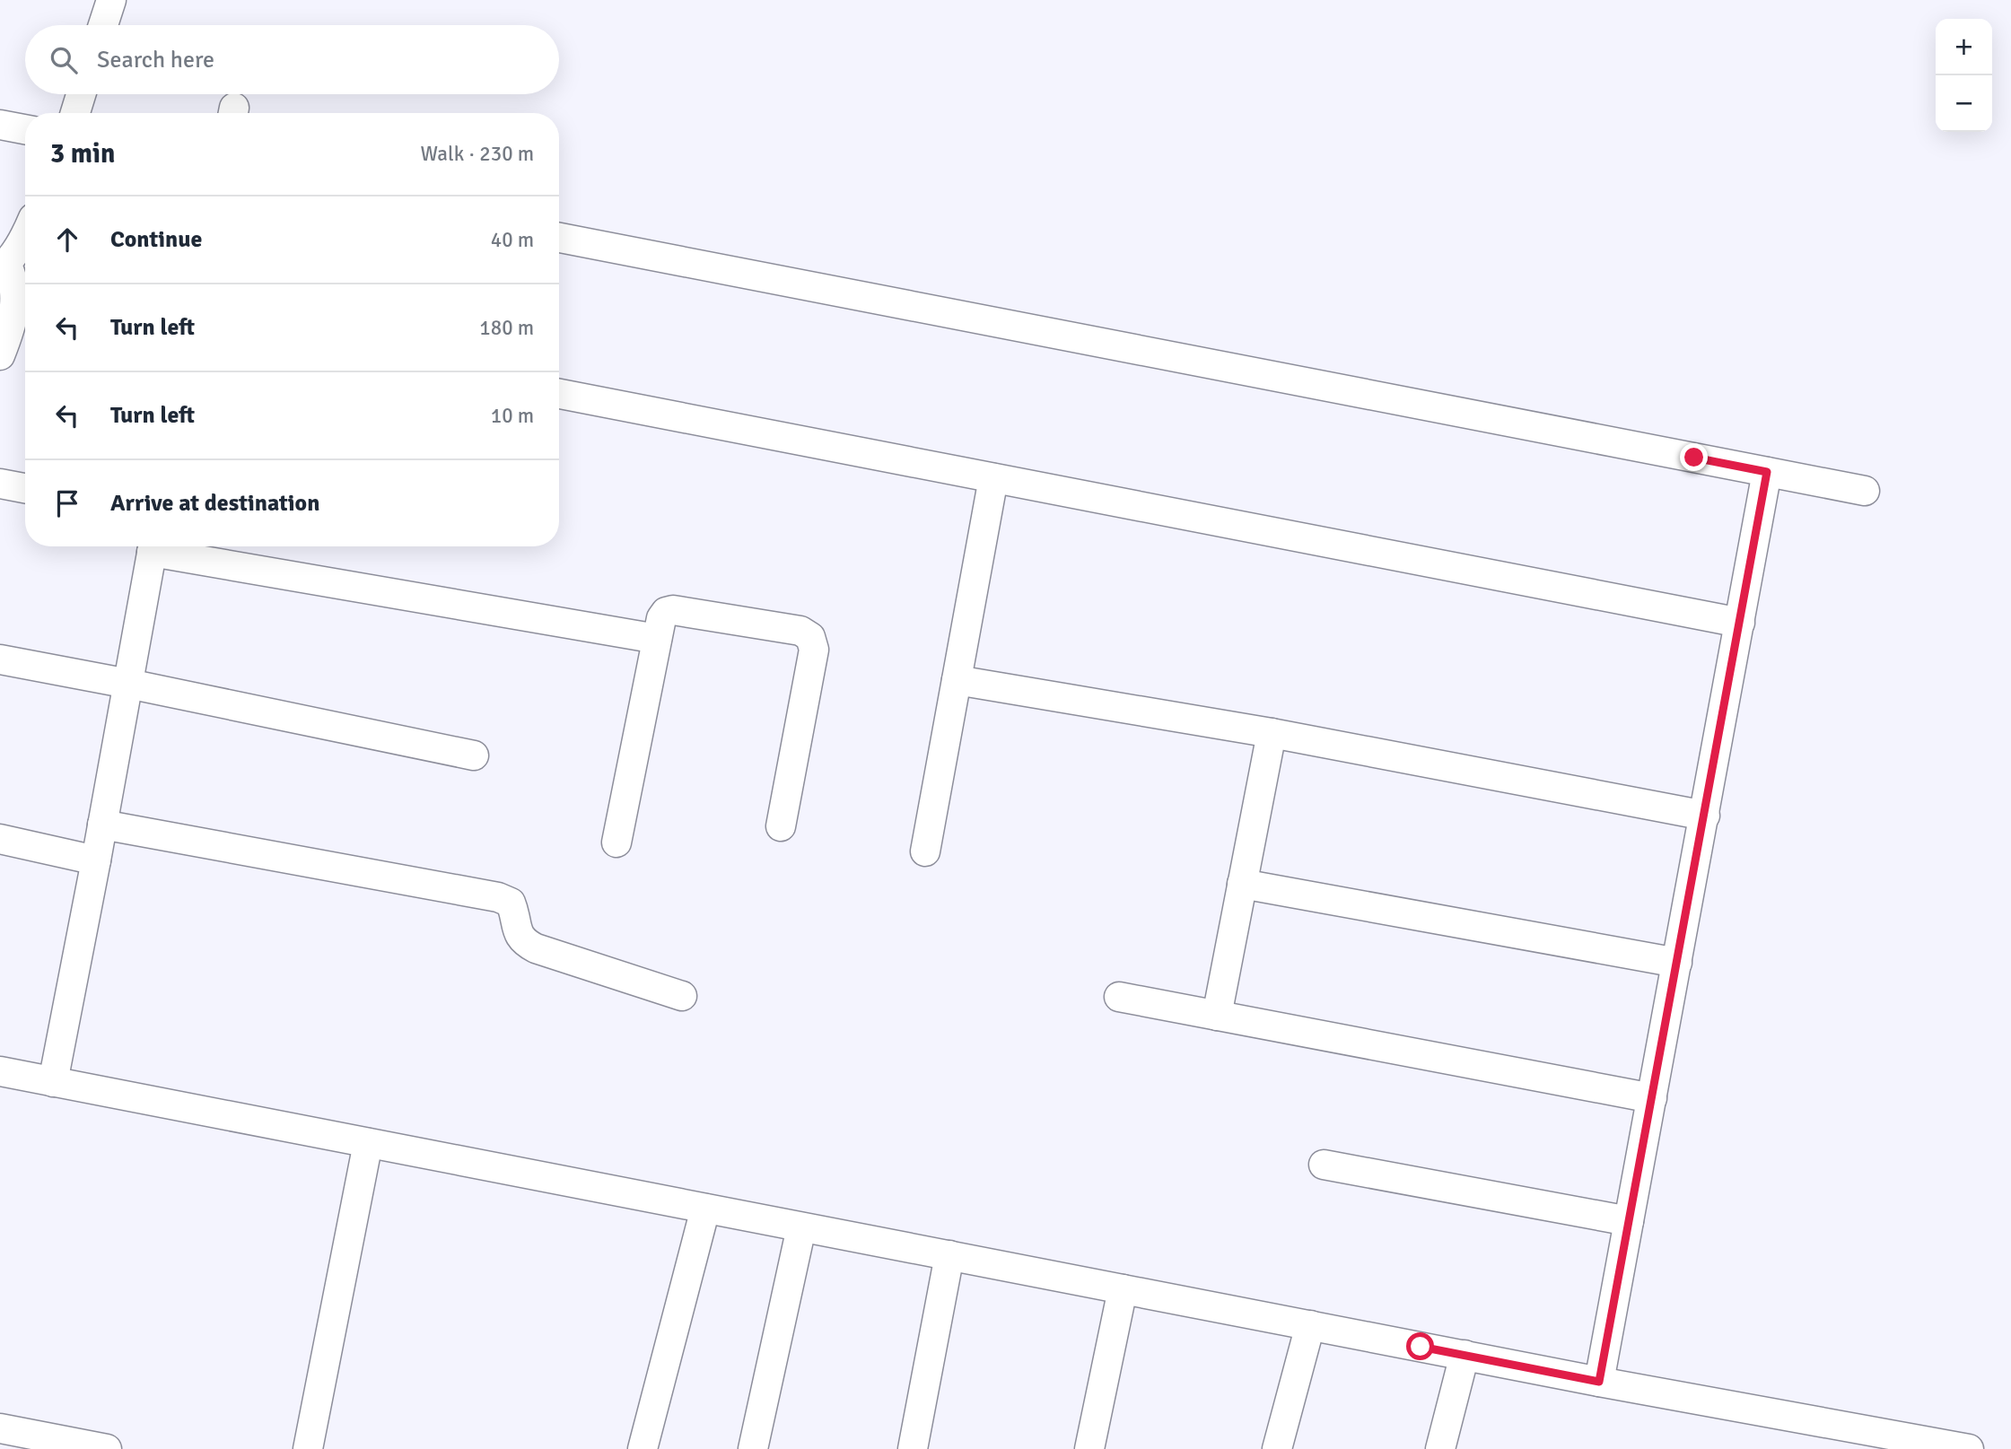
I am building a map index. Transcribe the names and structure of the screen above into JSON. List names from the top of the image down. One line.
{"page":{"map_buttons":["+","−"],"search":"Search here","heading":["3 min","Walk · 230 m"],"list":[["Continue","40 m"],["Turn left","180 m"],["Turn left","10 m"],"Arrive at destination"]}}
